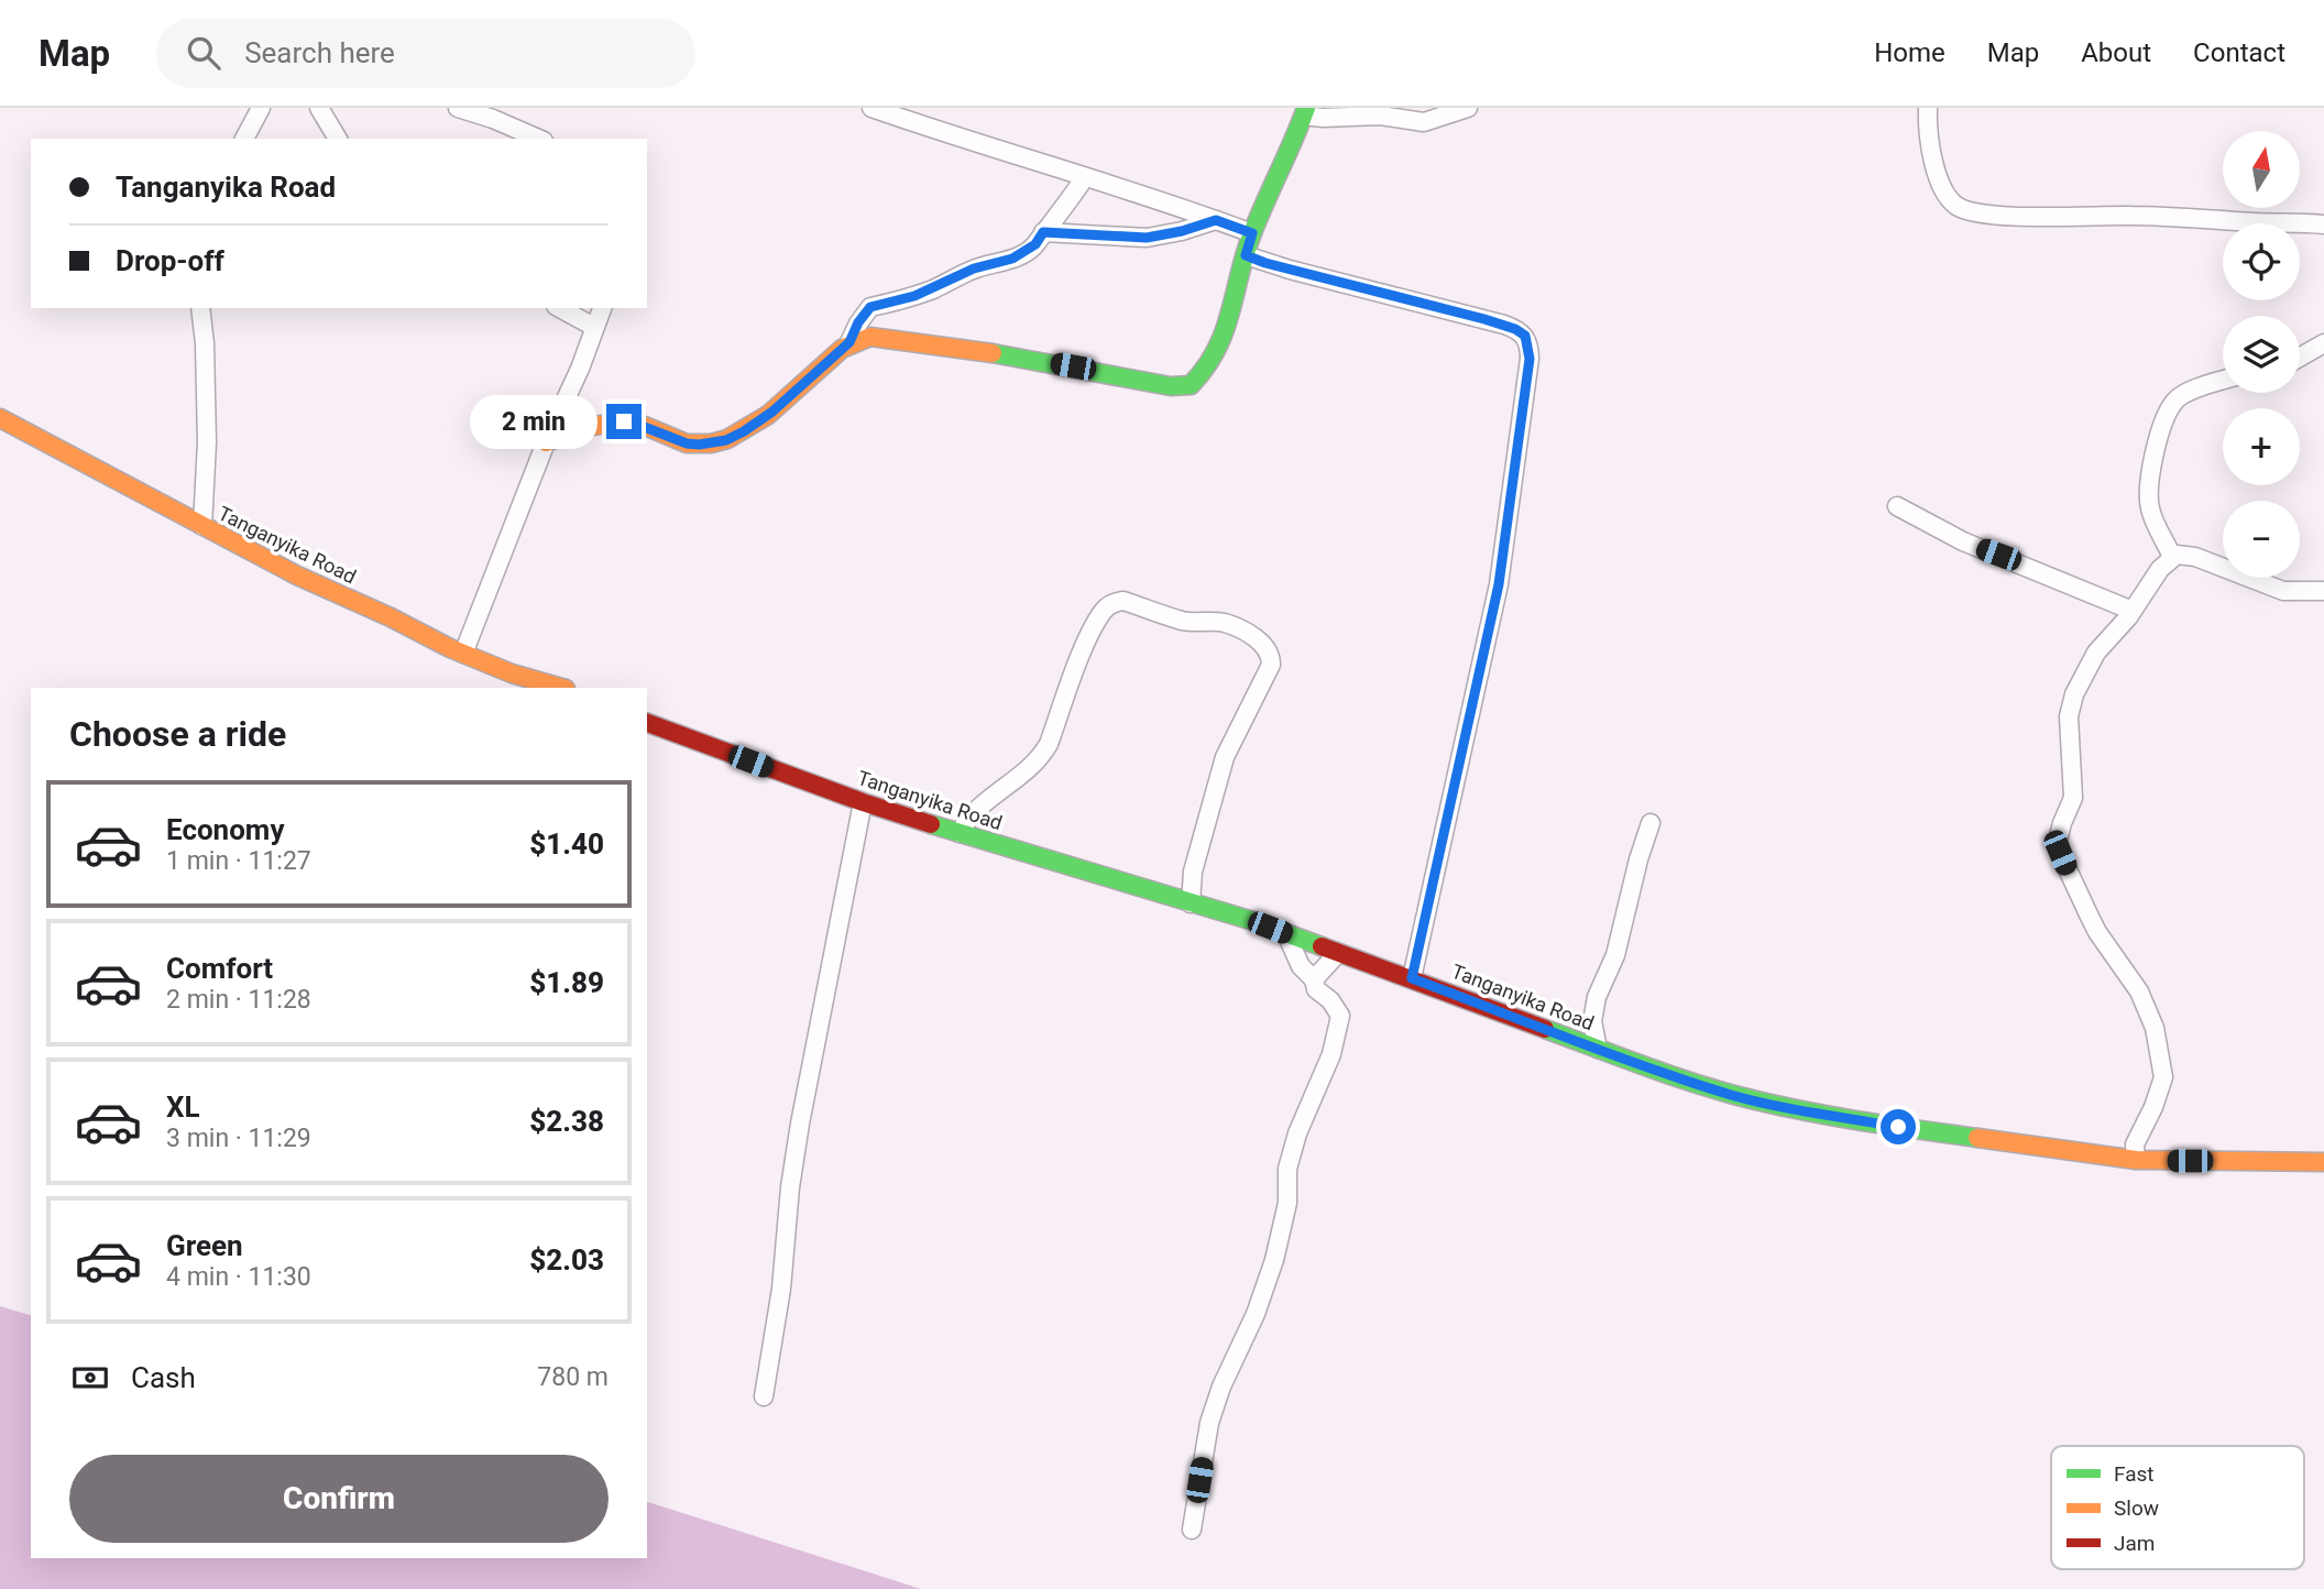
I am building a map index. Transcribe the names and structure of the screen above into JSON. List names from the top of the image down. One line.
{"streets":{"street":["Tanganyika Road"]},"legend":["Fast","Slow","Jam"],"north":"top","page":{"header":"Map","search":"Search here","nav":["Home","Map","About","Contact"],"map_buttons":["+","−"],"banner":["Tanganyika Road","Drop-off"],"bubble":"2 min","heading":"Choose a ride","list":[{"name":"Economy","note":"1 min · 11:27","value":"$1.40"},{"name":"Comfort","note":"2 min · 11:28","value":"$1.89"},{"name":"XL","note":"3 min · 11:29","value":"$2.38"},{"name":"Green","note":"4 min · 11:30","value":"$2.03"}],"pay":["Cash","780 m"],"buttons":"Confirm"}}
